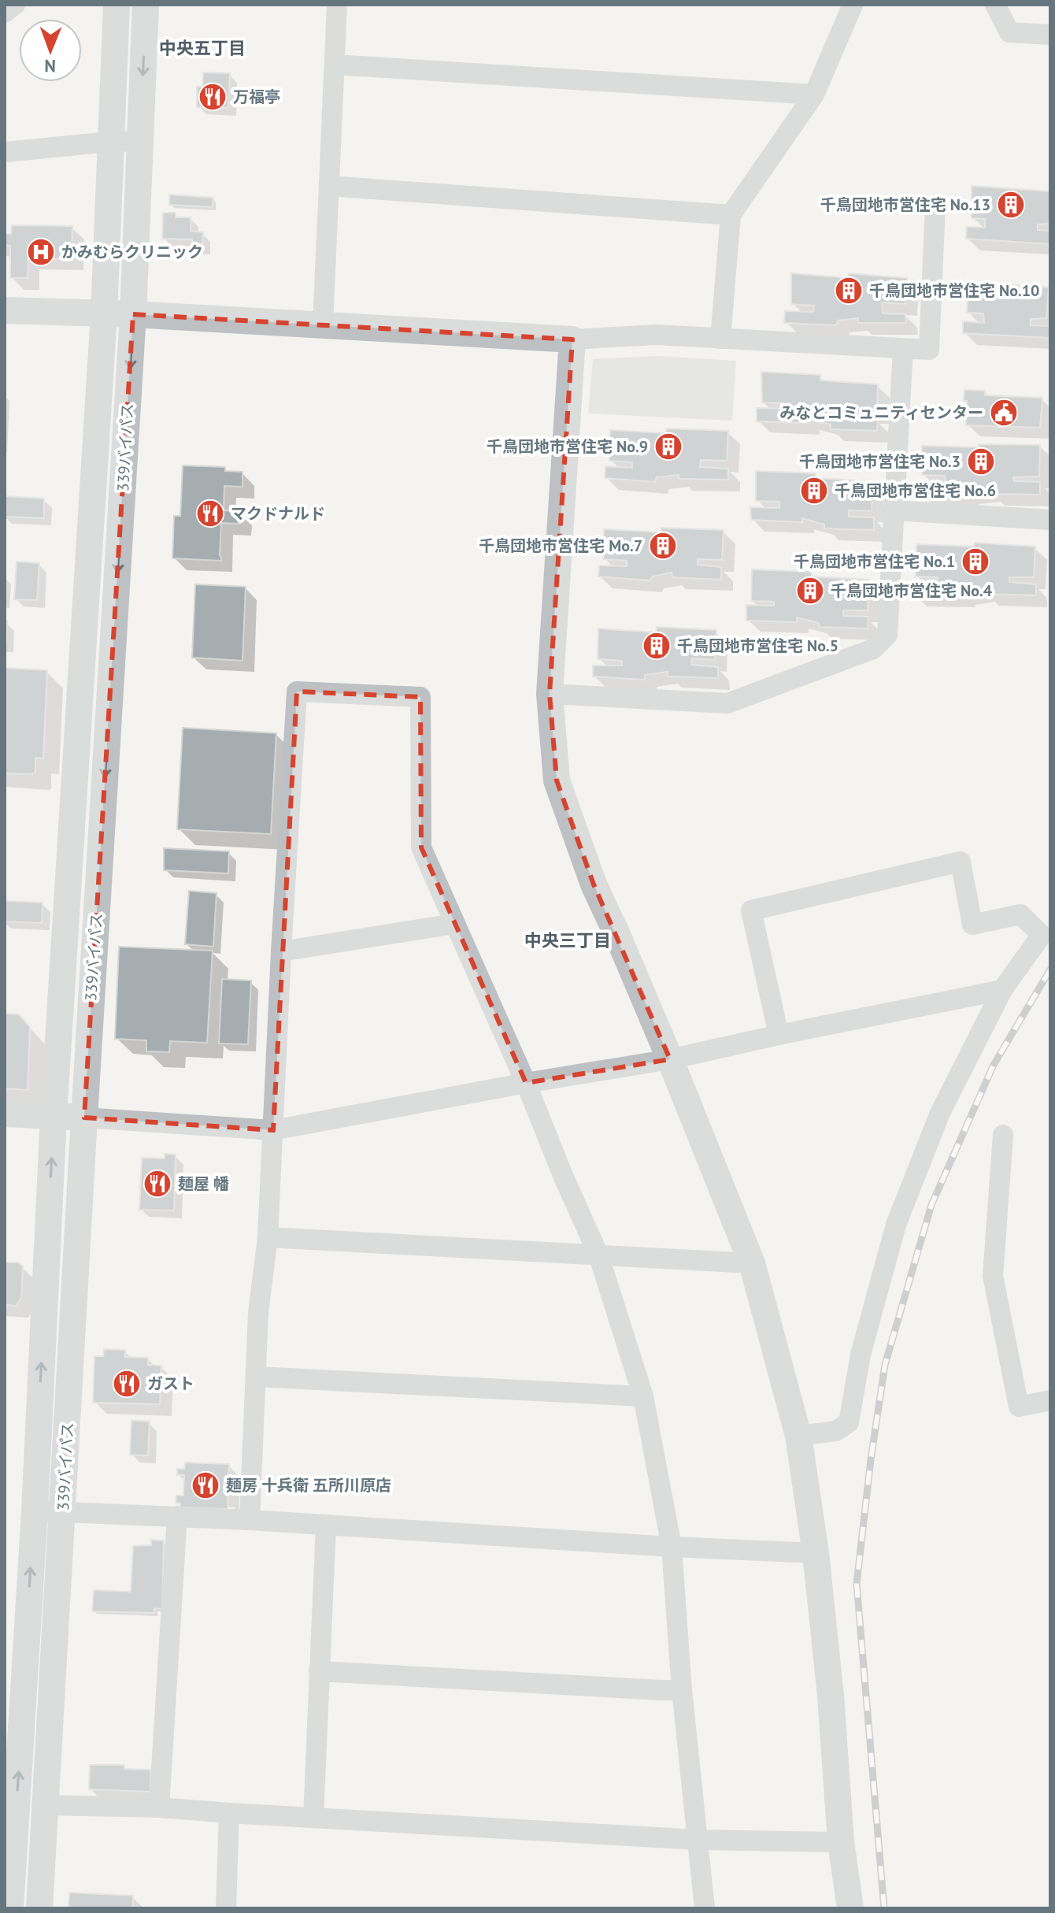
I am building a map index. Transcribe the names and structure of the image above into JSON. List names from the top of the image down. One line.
{"streets":{"street":["339バイパス"]},"districts":["中央五丁目","中央三丁目"],"places":{"restaurant":["万福亭","マクドナルド","麺屋 幡","ガスト","麺房 十兵衛 五所川原店"],"building":["千鳥団地市営住宅 No.13","千鳥団地市営住宅 No.10","千鳥団地市営住宅 No.9","千鳥団地市営住宅 No.3","千鳥団地市営住宅 No.6","千鳥団地市営住宅 Mo.7","千鳥団地市営住宅 No.1","千鳥団地市営住宅 No.4","千鳥団地市営住宅 No.5"],"hospital":["かみむらクリニック"],"public building":["みなとコミュニティセンター"]},"north":"bottom"}
